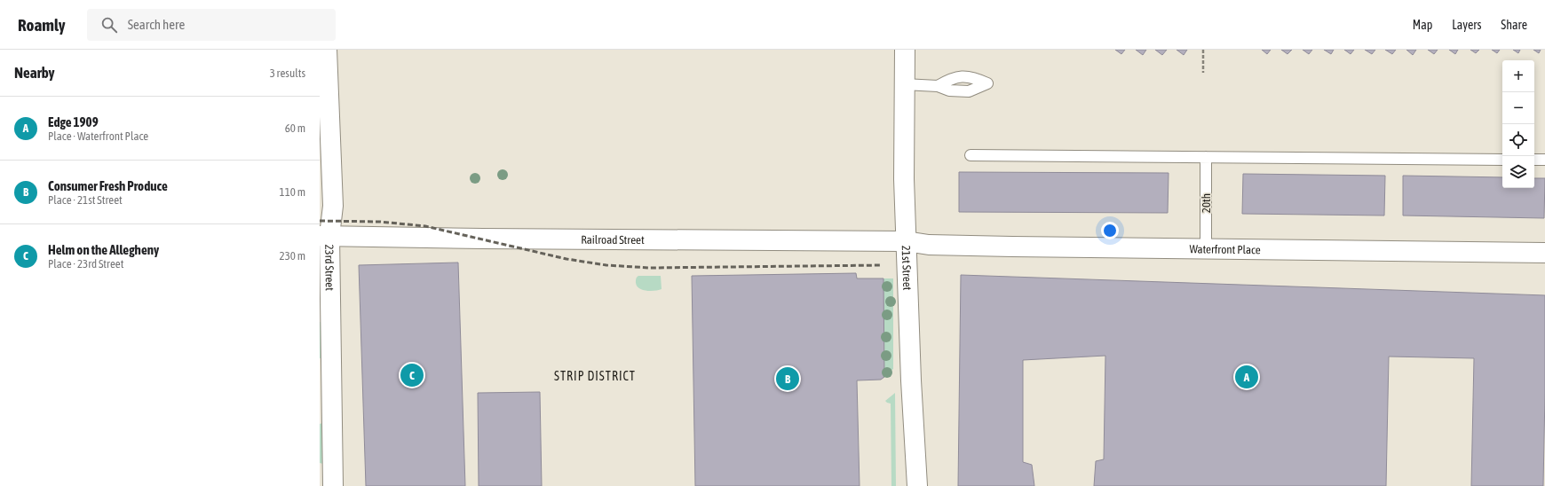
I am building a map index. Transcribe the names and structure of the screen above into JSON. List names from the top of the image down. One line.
{"streets":{"street":["Railroad Street","Waterfront Place","23rd Street","21st Street"],"lane":["20th"]},"crossings":[["20th","Waterfront Place"],["Railroad Street","Waterfront Place"],["Railroad Street","23rd Street"],["Railroad Street","21st Street"],["Waterfront Place","21st Street"]],"districts":["STRIP DISTRICT"],"page":{"header":"Roamly","search":"Search here","nav":["Map","Layers","Share"],"heading":["Nearby","3 results"],"map_buttons":["+","−"],"list":[{"mark":"A","name":"Edge 1909","note":"Place · Waterfront Place","value":"60 m"},{"mark":"B","name":"Consumer Fresh Produce","note":"Place · 21st Street","value":"110 m"},{"mark":"C","name":"Helm on the Allegheny","note":"Place · 23rd Street","value":"230 m"}],"pins":["C","A","B"]}}
